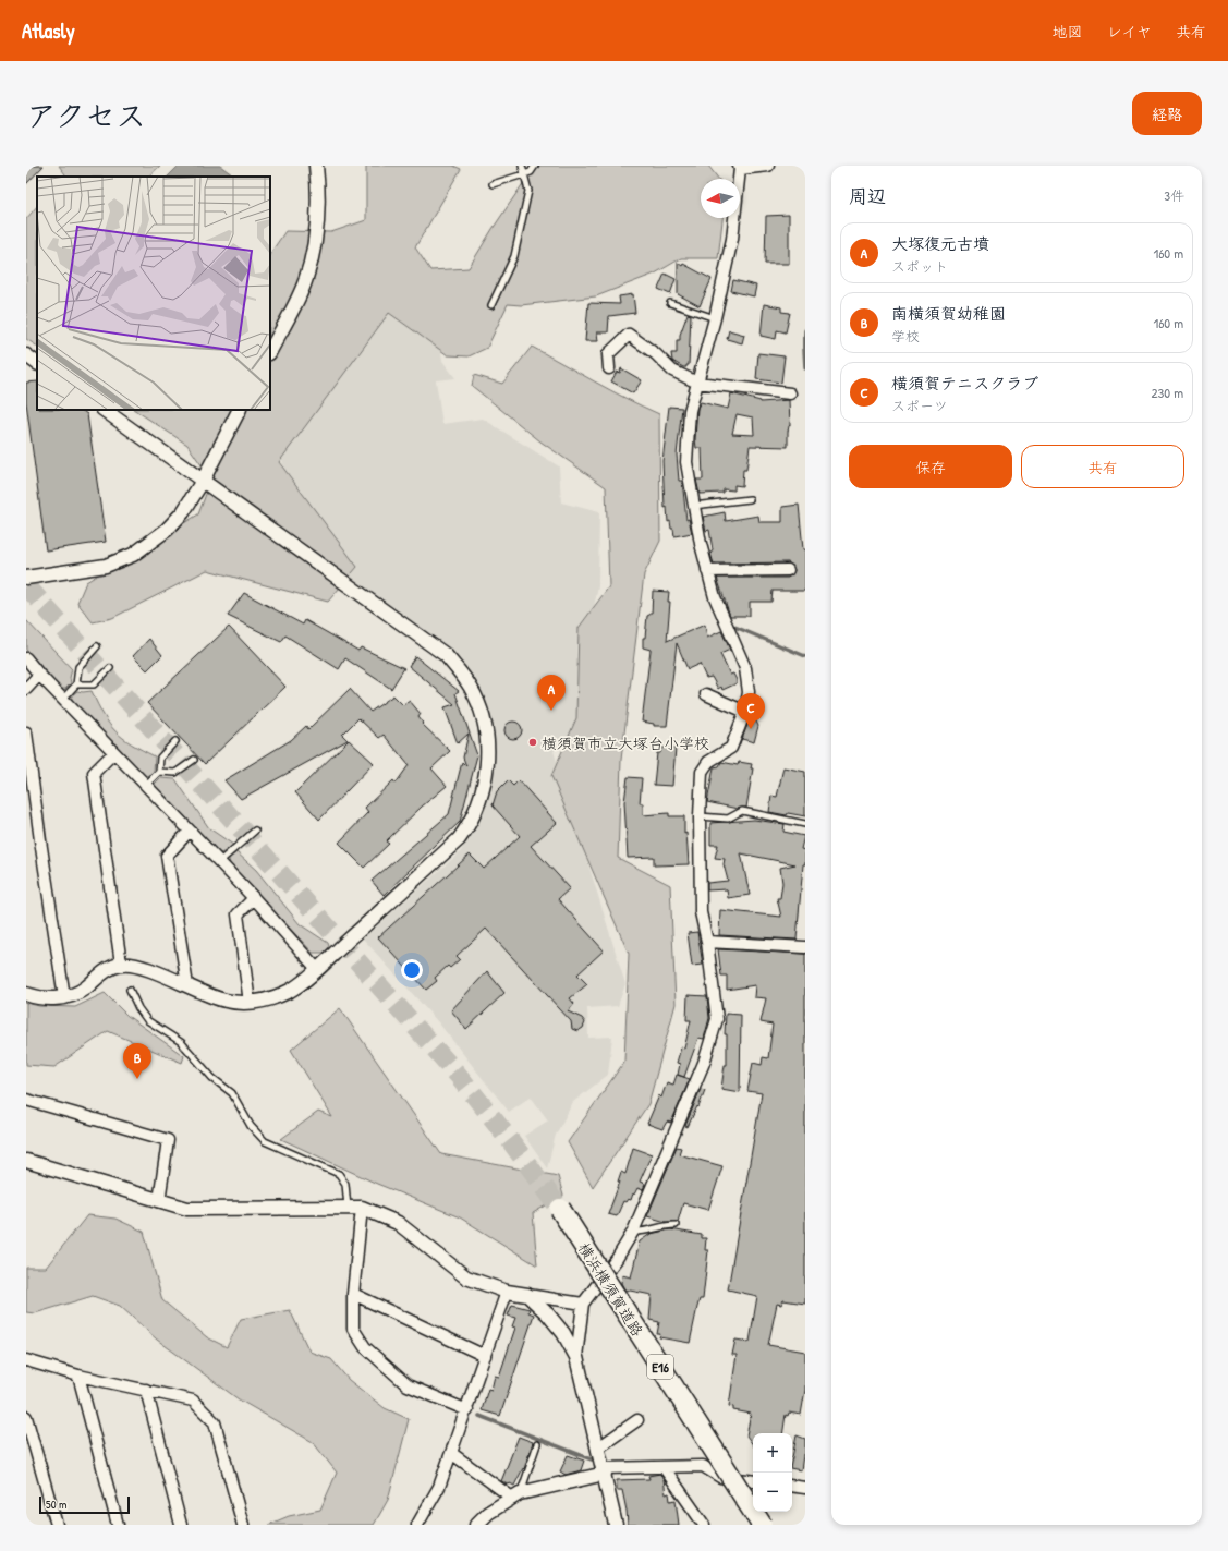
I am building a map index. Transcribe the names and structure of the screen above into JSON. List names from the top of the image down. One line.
{"streets":{"highway":["横浜横須賀道路","E16"]},"places":["横須賀市立大塚台小学校"],"scale_bar":"50 m","north":"left","page":{"header":"Atlasly","nav":["地図","レイヤ","共有"],"title":"アクセス","buttons":["経路",["保存","共有"]],"heading":["周辺","3件"],"list":[{"mark":"A","name":"大塚復元古墳","note":"スポット","value":"160 m"},{"mark":"B","name":"南横須賀幼稚園","note":"学校","value":"160 m"},{"mark":"C","name":"横須賀テニスクラブ","note":"スポーツ","value":"230 m"}],"pins":["A","C","B"],"map_buttons":["+","−"],"scale":"50 m"}}
